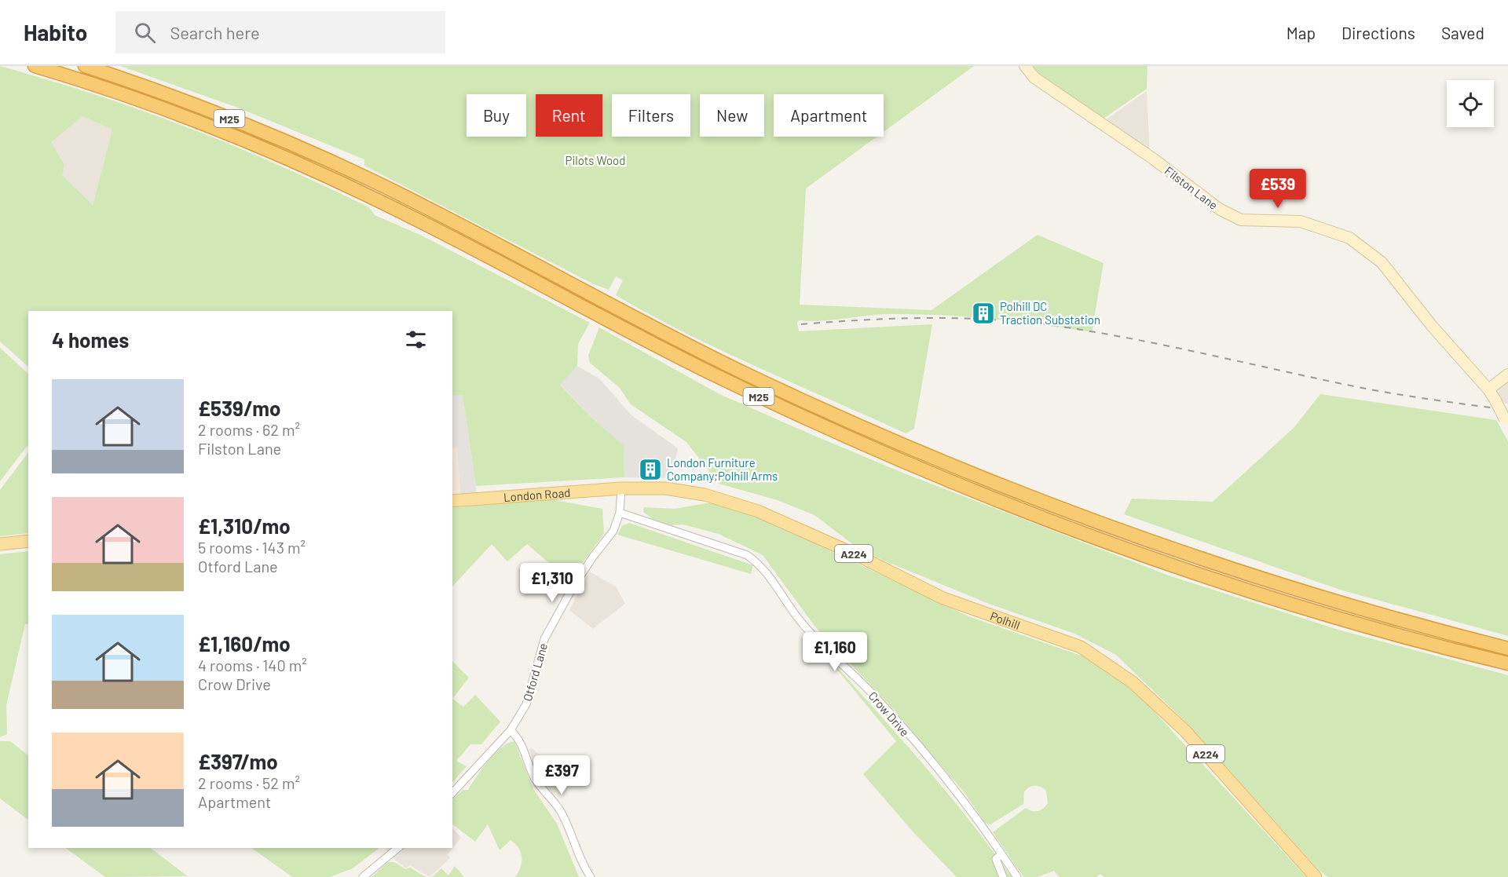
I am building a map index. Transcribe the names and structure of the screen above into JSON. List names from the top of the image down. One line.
{"streets":{"highway":["M25"],"main road":["London Road","A224","Polhill"],"street":["Filston Lane","Otford Lane","Crow Drive"]},"crossings":[["London Road","Polhill"],["London Road","Otford Lane"],["Polhill","Otford Lane"],["Otford Lane","Crow Drive"]],"parks":["Pilots Wood"],"places":{"building":["Polhill DC Traction Substation","London Furniture Company;Polhill Arms"]},"page":{"header":"Habito","search":"Search here","nav":["Map","Directions","Saved"],"chip":["Buy","Rent","Filters","New","Apartment"],"price":["£539","£1,310","£1,160","£397"],"heading":"4 homes","list":[{"name":"£539/mo","note":"2 rooms · 62 m² · Filston Lane"},{"name":"£1,310/mo","note":"5 rooms · 143 m² · Otford Lane"},{"name":"£1,160/mo","note":"4 rooms · 140 m² · Crow Drive"},{"name":"£397/mo","note":"2 rooms · 52 m² · Apartment"}]}}
